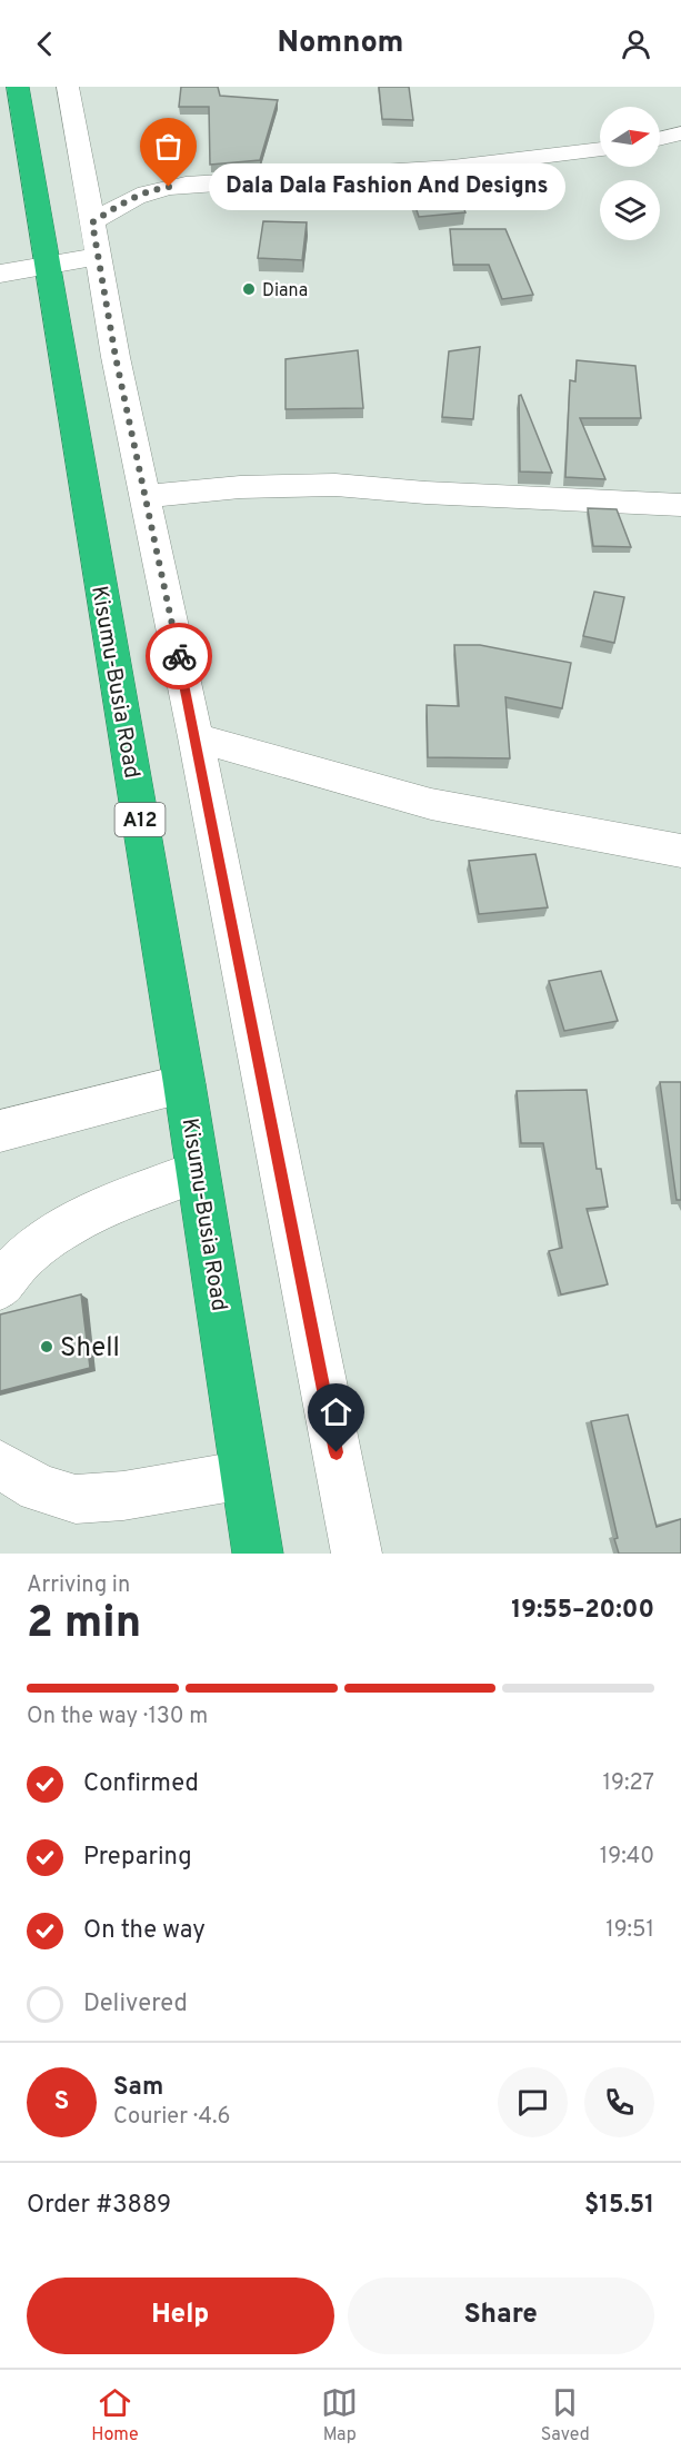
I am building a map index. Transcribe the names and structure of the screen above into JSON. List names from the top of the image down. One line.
{"streets":{"highway":["Kisumu-Busia Road","A12"]},"places":["Dala Dala Fashion And Designs","Diana","Shell"],"north":"right","page":{"header":"Nomnom","bubble":"Dala Dala Fashion And Designs","heading":["2 min","Arriving in","19:55–20:00"],"panel":["Sam","Courier · 4.6","Order #3889","$15.51"],"bar":"On the way · 130 m","list":[["Confirmed","19:27"],["Preparing","19:40"],["On the way","19:51"],"Delivered"],"round":"S","buttons":["Help","Share"],"tabs":["Home","Map","Saved"]}}
